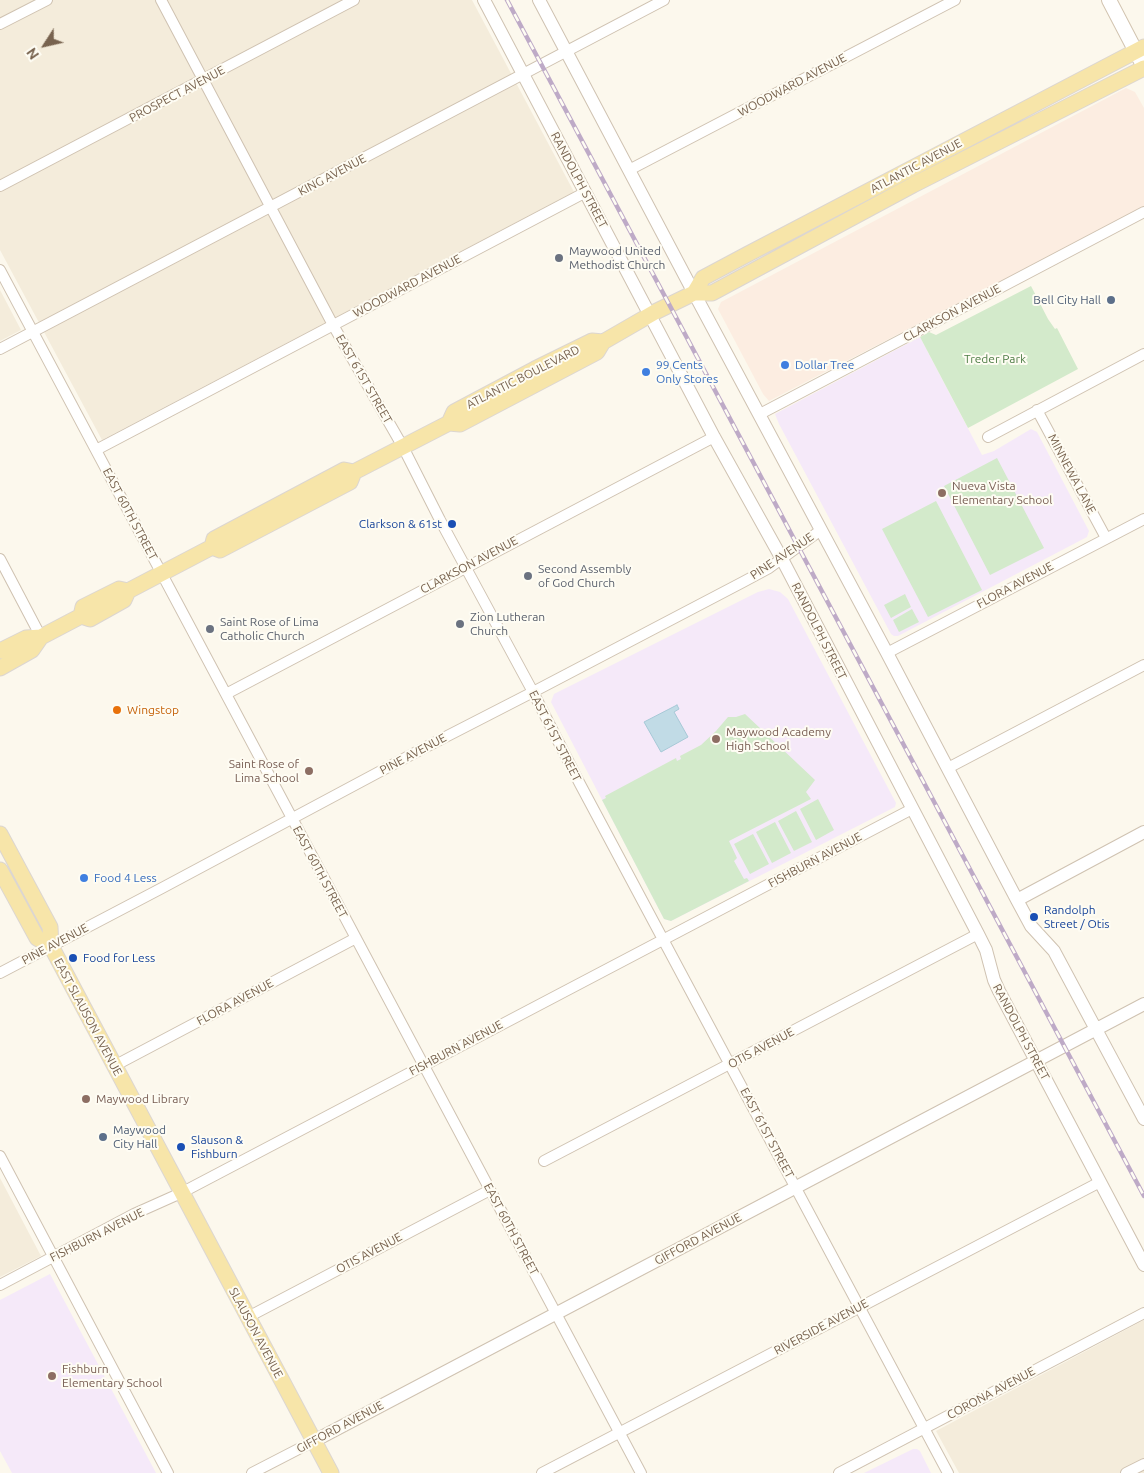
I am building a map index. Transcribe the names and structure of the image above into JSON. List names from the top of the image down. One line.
{"streets":{"main road":["ATLANTIC AVENUE","ATLANTIC BOULEVARD","EAST SLAUSON AVENUE","SLAUSON AVENUE"],"street":["WOODWARD AVENUE","PROSPECT AVENUE","KING AVENUE","RANDOLPH STREET","CLARKSON AVENUE","EAST 61ST STREET","MINNEWA LANE","EAST 60TH STREET","PINE AVENUE","FLORA AVENUE","FISHBURN AVENUE","OTIS AVENUE","GIFFORD AVENUE","RIVERSIDE AVENUE","CORONA AVENUE"]},"crossings":[["WOODWARD AVENUE","RANDOLPH STREET"],["WOODWARD AVENUE","EAST 61ST STREET"],["WOODWARD AVENUE","EAST 60TH STREET"],["PROSPECT AVENUE","EAST 61ST STREET"],["ATLANTIC AVENUE","RANDOLPH STREET"],["ATLANTIC AVENUE","ATLANTIC BOULEVARD"],["KING AVENUE","RANDOLPH STREET"],["KING AVENUE","EAST 61ST STREET"],["KING AVENUE","EAST 60TH STREET"],["RANDOLPH STREET","CLARKSON AVENUE"],["RANDOLPH STREET","ATLANTIC BOULEVARD"],["RANDOLPH STREET","PINE AVENUE"],["RANDOLPH STREET","FISHBURN AVENUE"],["RANDOLPH STREET","OTIS AVENUE"],["RANDOLPH STREET","GIFFORD AVENUE"],["RANDOLPH STREET","RIVERSIDE AVENUE"],["CLARKSON AVENUE","EAST 61ST STREET"],["CLARKSON AVENUE","EAST 60TH STREET"],["ATLANTIC BOULEVARD","EAST 61ST STREET"],["ATLANTIC BOULEVARD","EAST 60TH STREET"],["EAST 61ST STREET","PINE AVENUE"],["EAST 61ST STREET","FISHBURN AVENUE"],["EAST 61ST STREET","OTIS AVENUE"],["EAST 61ST STREET","GIFFORD AVENUE"],["EAST 61ST STREET","RIVERSIDE AVENUE"],["EAST 61ST STREET","CORONA AVENUE"],["MINNEWA LANE","FLORA AVENUE"],["EAST 60TH STREET","PINE AVENUE"],["EAST 60TH STREET","FLORA AVENUE"],["EAST 60TH STREET","FISHBURN AVENUE"],["EAST 60TH STREET","OTIS AVENUE"],["EAST 60TH STREET","GIFFORD AVENUE"],["EAST 60TH STREET","RIVERSIDE AVENUE"],["PINE AVENUE","EAST SLAUSON AVENUE"],["FLORA AVENUE","EAST SLAUSON AVENUE"],["FISHBURN AVENUE","EAST SLAUSON AVENUE"],["FISHBURN AVENUE","SLAUSON AVENUE"],["EAST SLAUSON AVENUE","SLAUSON AVENUE"],["OTIS AVENUE","SLAUSON AVENUE"],["GIFFORD AVENUE","SLAUSON AVENUE"]],"parks":["Treder Park"],"places":["Maywood United Methodist Church","Bell City Hall","Dollar Tree","99 Cents Only Stores","Nueva Vista Elementary School","Clarkson & 61st","Second Assembly of God Church","Zion Lutheran Church","Saint Rose of Lima Catholic Church","Wingstop","Maywood Academy High School","Saint Rose of Lima School","Food 4 Less","Randolph Street / Otis","Food for Less","Maywood Library","Maywood City Hall","Slauson & Fishburn","Fishburn Elementary School"],"north":"bottom left"}
